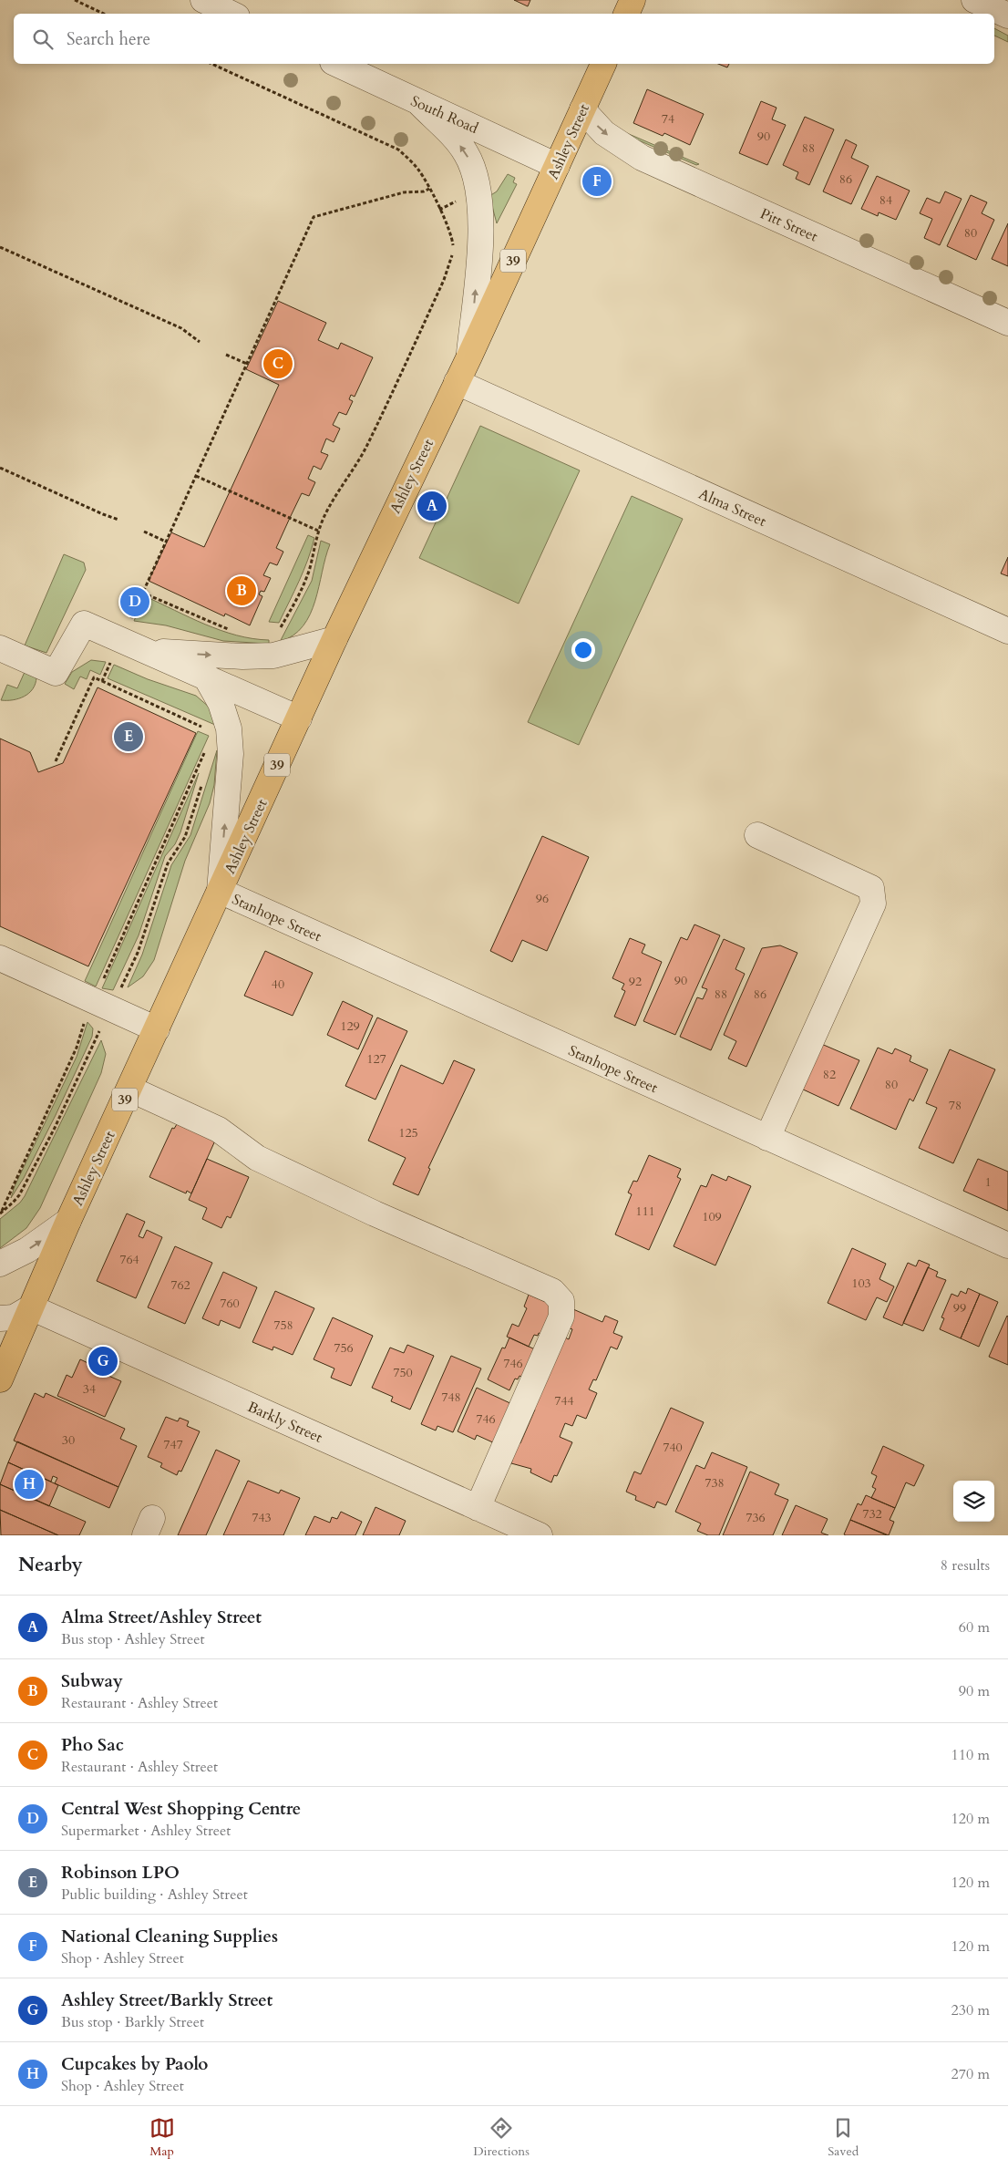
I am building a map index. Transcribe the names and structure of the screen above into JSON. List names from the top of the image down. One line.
{"streets":{"main road":["Ashley Street","39"],"street":["South Road","Pitt Street","Alma Street","Stanhope Street","Barkly Street"]},"crossings":[["South Road","Ashley Street"],["Ashley Street","Pitt Street"],["Ashley Street","Alma Street"],["Ashley Street","Stanhope Street"],["Ashley Street","Barkly Street"]],"one_way":["Pitt Street"],"house_numbers":["74","90","88","86","84","80","96","90","92","40","88","86","129","127","82","80","78","125","1","111","109","764","103","762","760","99","758","756","746","750","34","748","744","746","30","747","740","738","732","743","736"],"page":{"search":"Search here","pins":["F","C","A","B","D","E","G","H"],"heading":["Nearby","8 results"],"list":[{"mark":"A","name":"Alma Street/Ashley Street","note":"Bus stop · Ashley Street","value":"60 m"},{"mark":"B","name":"Subway","note":"Restaurant · Ashley Street","value":"90 m"},{"mark":"C","name":"Pho Sac","note":"Restaurant · Ashley Street","value":"110 m"},{"mark":"D","name":"Central West Shopping Centre","note":"Supermarket · Ashley Street","value":"120 m"},{"mark":"E","name":"Robinson LPO","note":"Public building · Ashley Street","value":"120 m"},{"mark":"F","name":"National Cleaning Supplies","note":"Shop · Ashley Street","value":"120 m"},{"mark":"G","name":"Ashley Street/Barkly Street","note":"Bus stop · Barkly Street","value":"230 m"},{"mark":"H","name":"Cupcakes by Paolo","note":"Shop · Ashley Street","value":"270 m"}],"nav":["Map","Directions","Saved"]}}
